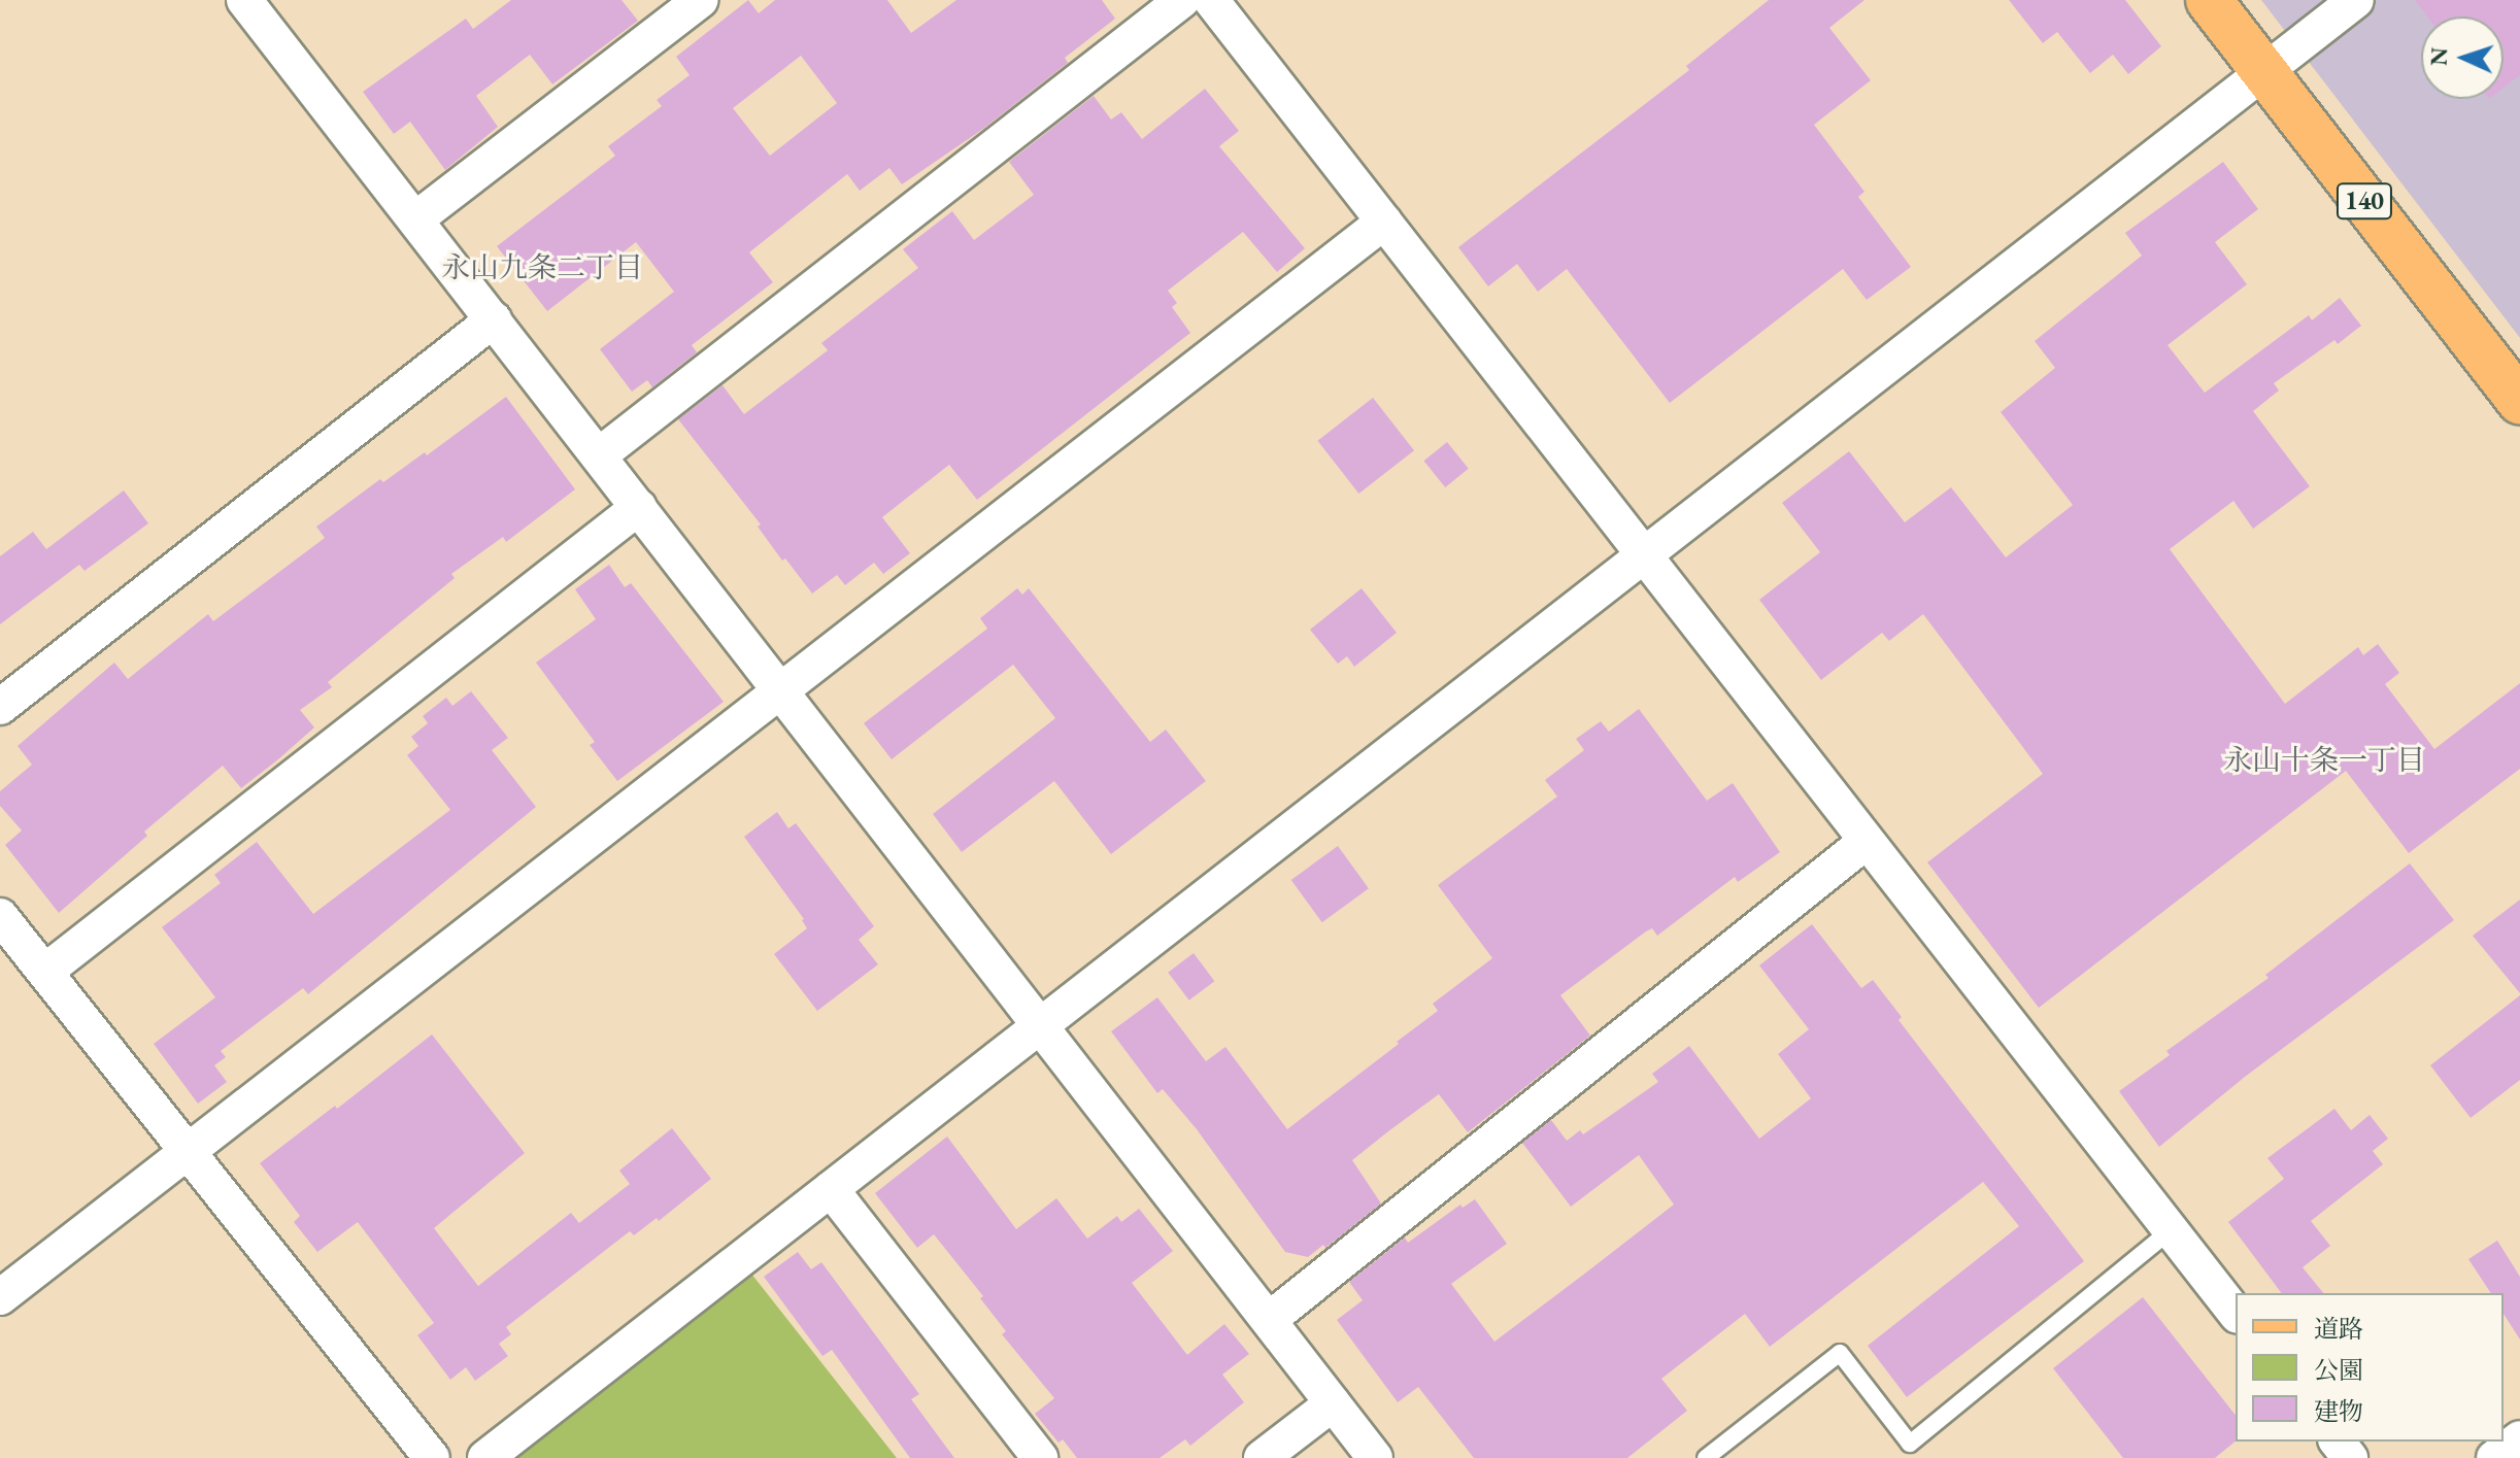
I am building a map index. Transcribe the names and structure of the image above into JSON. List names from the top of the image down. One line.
{"streets":{"main road":["140"]},"districts":["永山九条二丁目","永山十条一丁目"],"legend":["道路","公園","建物"],"north":"left"}
